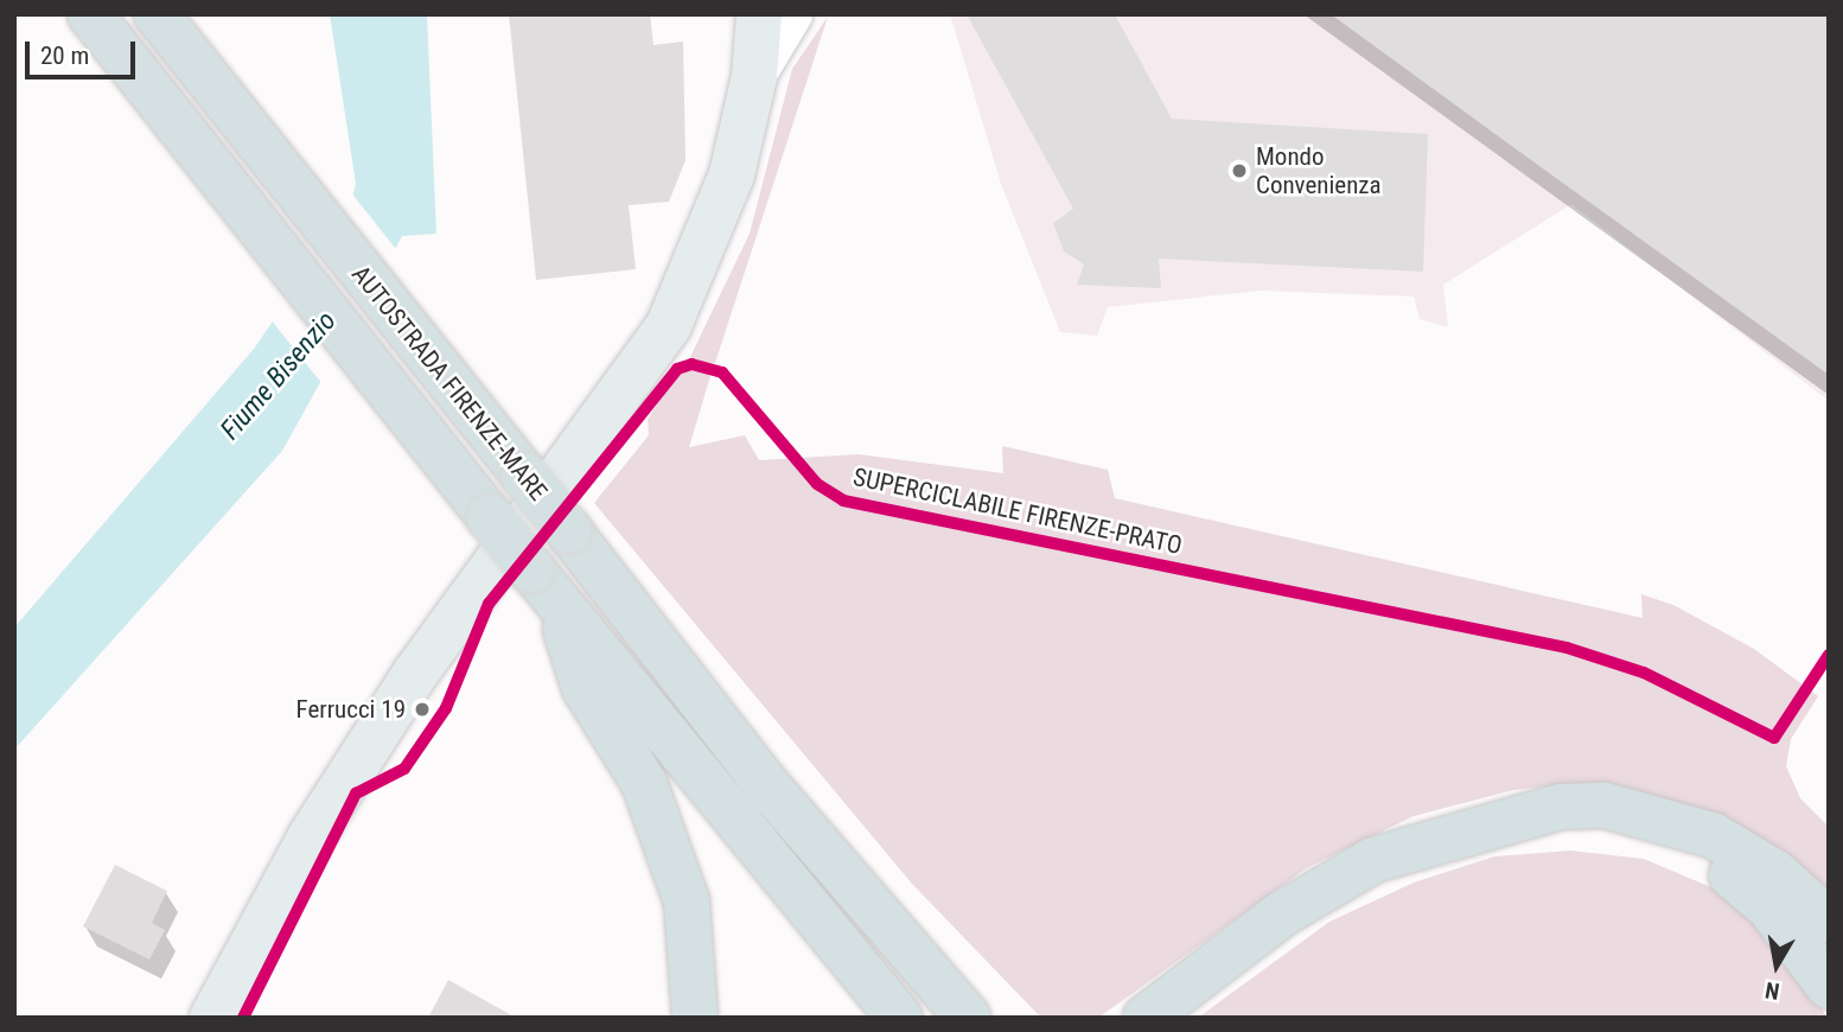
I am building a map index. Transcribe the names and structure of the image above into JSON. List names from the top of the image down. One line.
{"streets":{"highway":["AUTOSTRADA FIRENZE-MARE"],"cycle path":["SUPERCICLABILE FIRENZE-PRATO"]},"water":["Fiume Bisenzio"],"places":["Mondo Convenienza","Ferrucci 19"],"scale_bar":"20 m","north":"bottom"}
